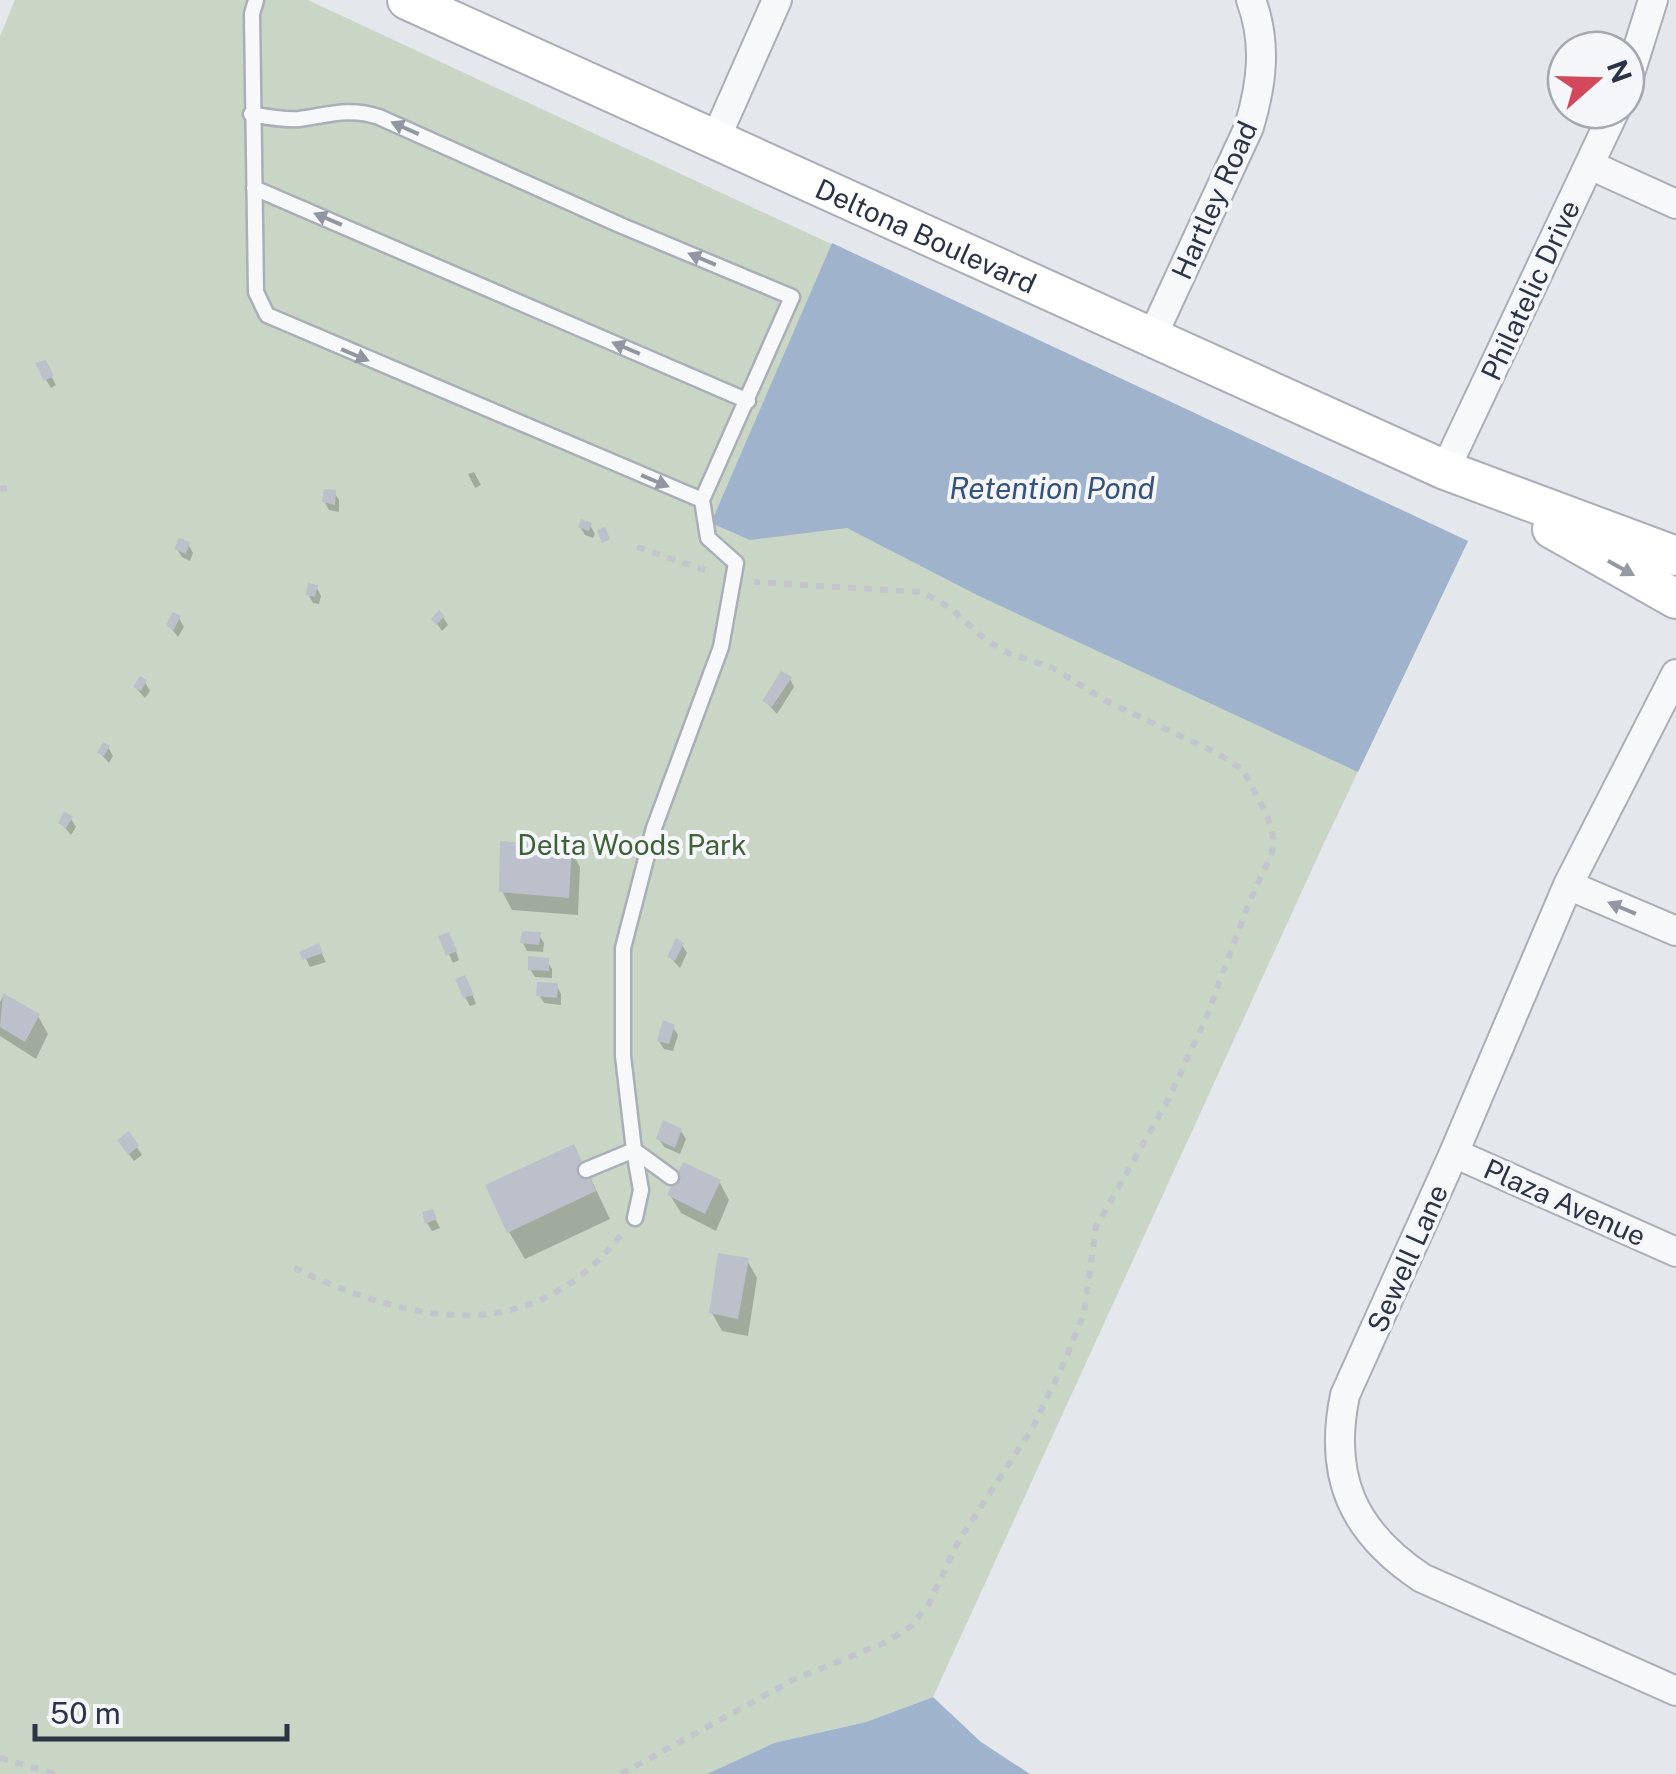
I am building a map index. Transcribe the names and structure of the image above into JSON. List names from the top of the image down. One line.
{"streets":{"main road":["Deltona Boulevard"],"street":["Hartley Road","Philatelic Drive","Plaza Avenue","Sewell Lane"]},"crossings":[["Hartley Road","Deltona Boulevard"],["Deltona Boulevard","Philatelic Drive"],["Plaza Avenue","Sewell Lane"]],"water":["Retention Pond"],"parks":["Delta Woods Park"],"scale_bar":"50 m","north":"right"}
